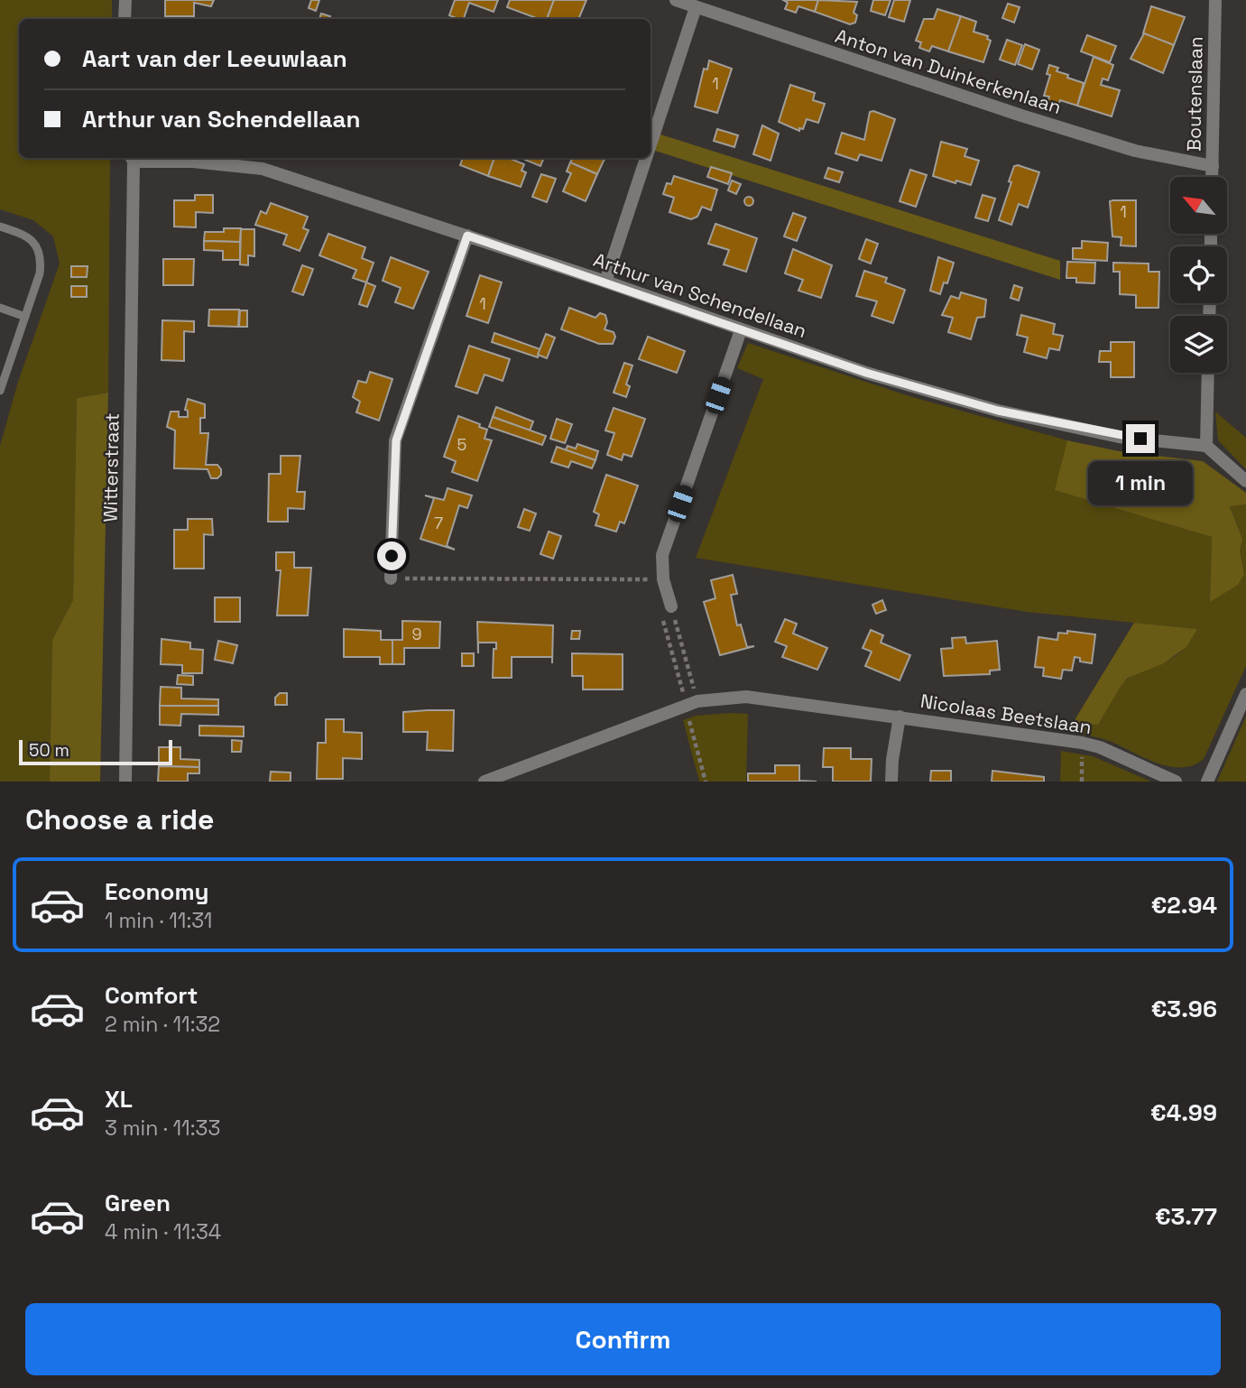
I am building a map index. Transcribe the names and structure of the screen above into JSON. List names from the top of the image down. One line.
{"streets":{"street":["Anton van Duinkerkenlaan","Boutenslaan","Arthur van Schendellaan","Witterstraat","Nicolaas Beetslaan"]},"crossings":[["Anton van Duinkerkenlaan","Boutenslaan"],["Arthur van Schendellaan","Witterstraat"]],"house_numbers":["1","1","1","5","7","9"],"scale_bar":"50 m","north":"top left","page":{"banner":["Aart van der Leeuwlaan","Arthur van Schendellaan"],"bubble":"1 min","scale":"50 m","heading":"Choose a ride","list":[{"name":"Economy","note":"1 min · 11:31","value":"€2.94"},{"name":"Comfort","note":"2 min · 11:32","value":"€3.96"},{"name":"XL","note":"3 min · 11:33","value":"€4.99"},{"name":"Green","note":"4 min · 11:34","value":"€3.77"}],"buttons":"Confirm"}}
